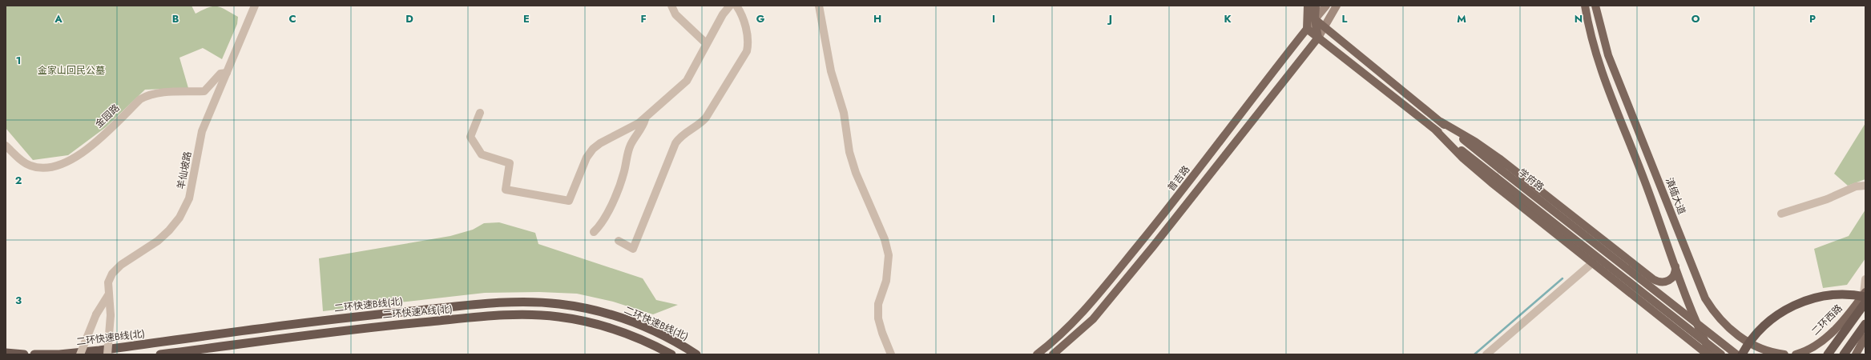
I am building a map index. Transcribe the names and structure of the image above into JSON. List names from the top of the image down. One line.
{"streets":{"highway":["二环快速B线(北)","二环快速A线(北)"],"main road":["普吉路","学府路","滇缅大道","二环西路"],"street":["金园路","羊仙坡路"]},"crossings":[["金园路","羊仙坡路"],["普吉路","学府路"]],"parks":["金家山回民公墓"],"grid":{"columns":["A","B","C","D","E","F","G","H","I","J","K","L","M","N","O","P"],"rows":["1","2","3"]}}
